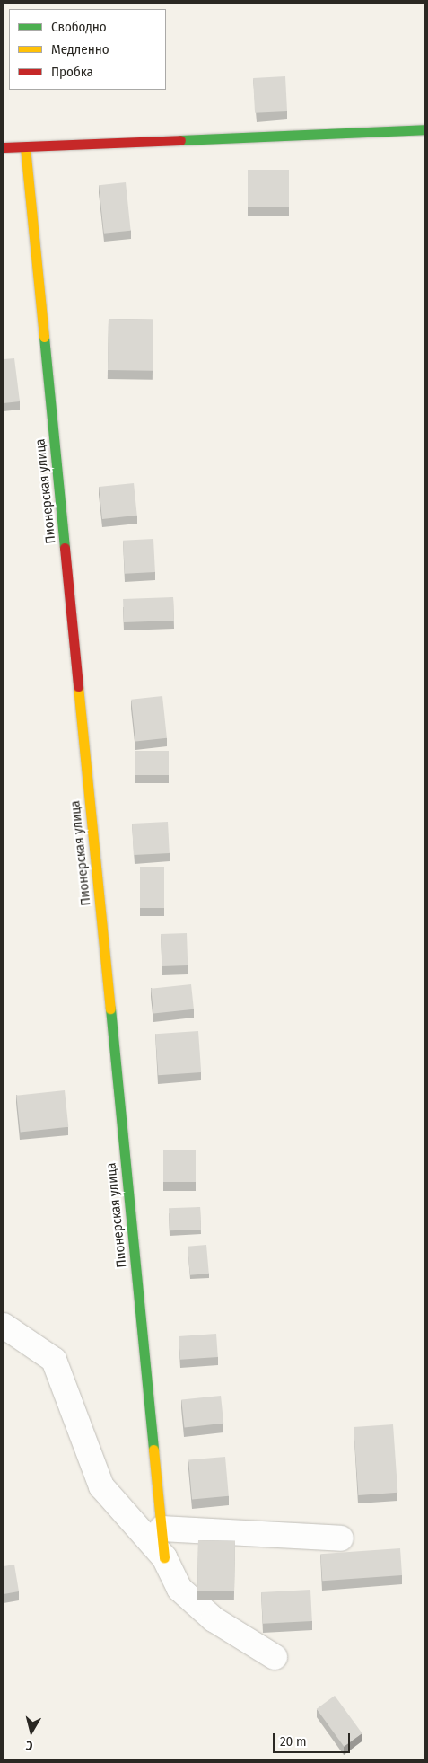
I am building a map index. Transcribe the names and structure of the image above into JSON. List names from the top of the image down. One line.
{"streets":{"street":["Пионерская улица"]},"legend":["Свободно","Медленно","Пробка"],"scale_bar":"20 m","north":"bottom"}
